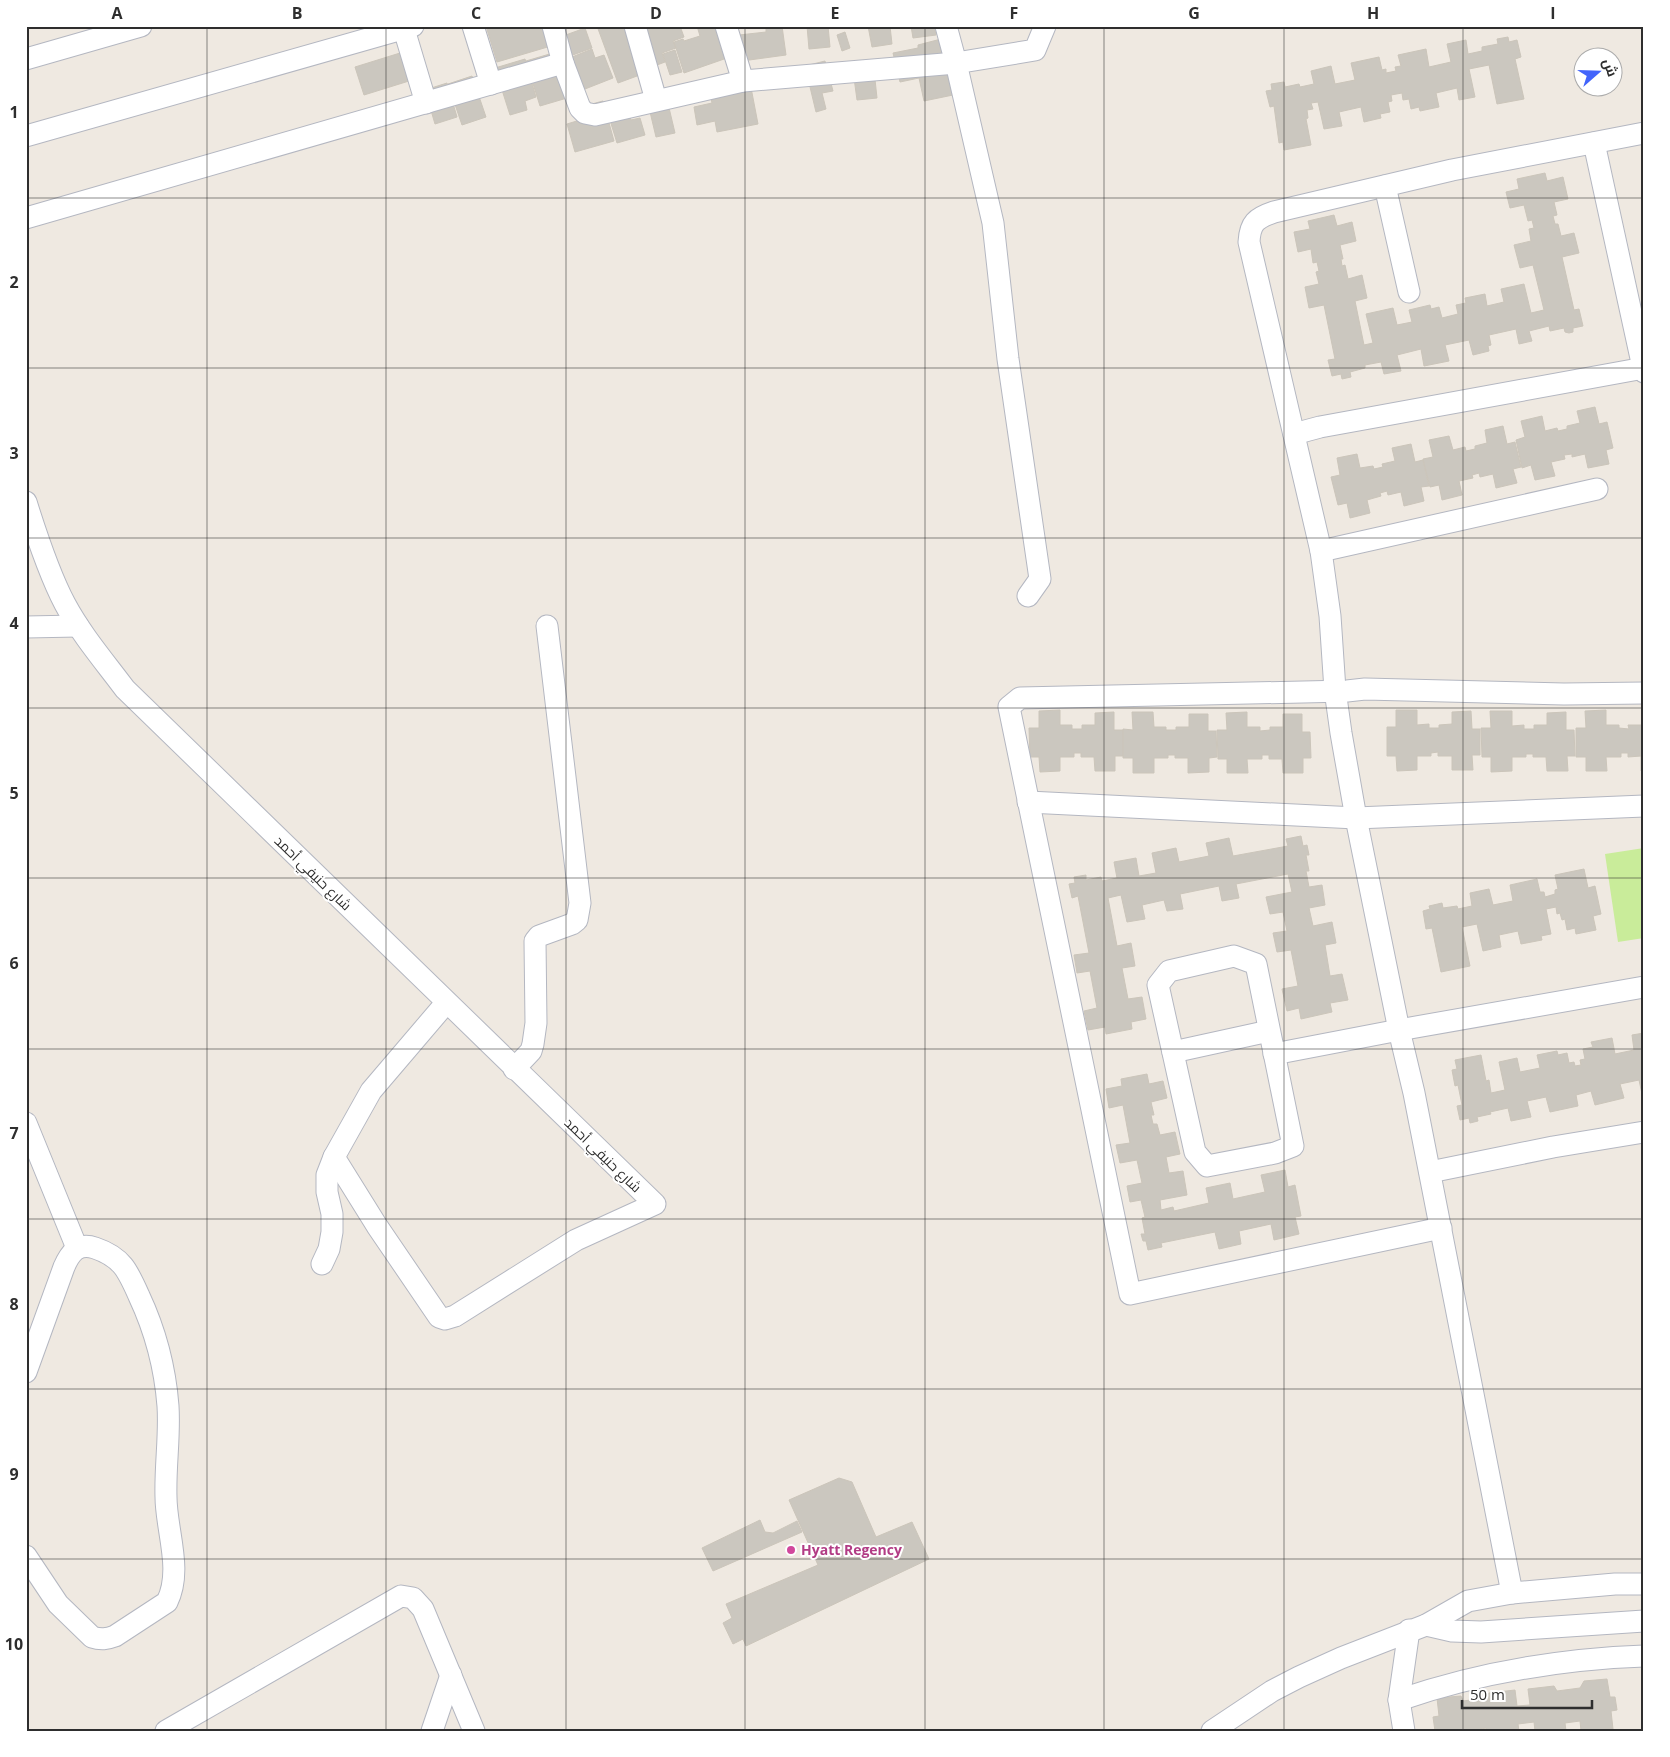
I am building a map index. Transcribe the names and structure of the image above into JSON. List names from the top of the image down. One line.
{"streets":{"street":["شارع حنيفي أحمد"]},"places":["Hyatt Regency"],"scale_bar":"50 m","north":"right","grid":{"columns":["A","B","C","D","E","F","G","H","I"],"rows":["1","2","3","4","5","6","7","8","9","10"]}}
